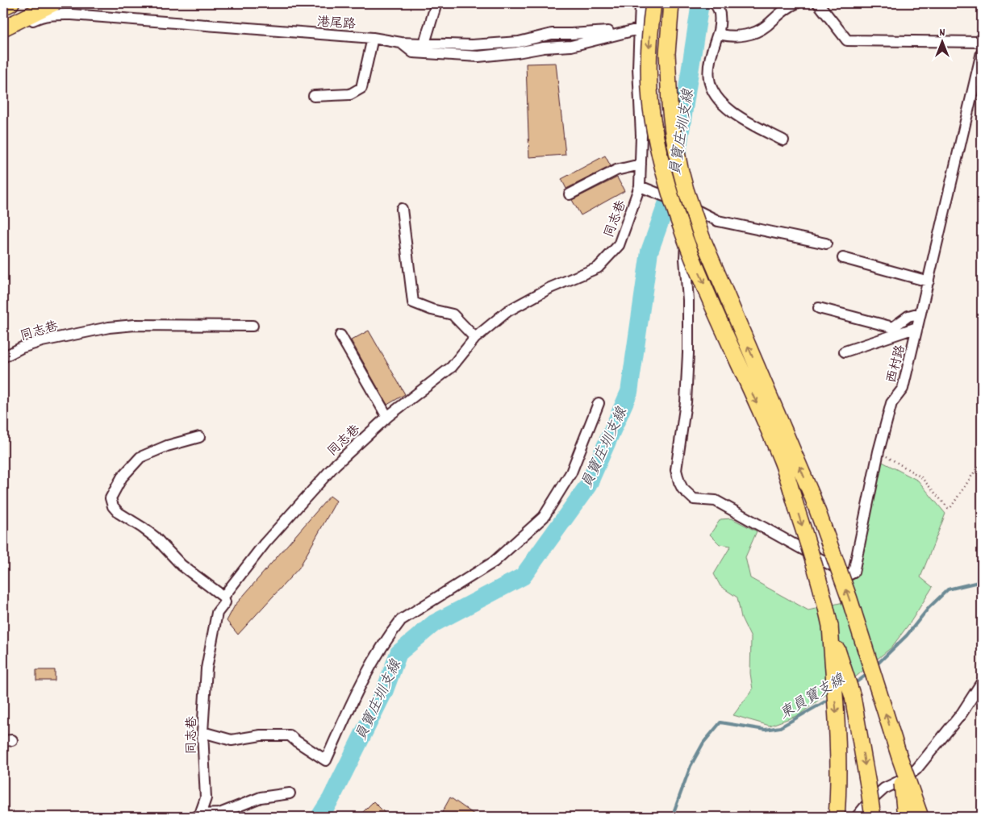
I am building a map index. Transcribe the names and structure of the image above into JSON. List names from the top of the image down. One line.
{"streets":{"street":["港尾路","同志巷","西村路"]},"crossings":[["港尾路","同志巷"]],"water":["員寶庄圳支線","東員寶支線"],"north":"top"}
